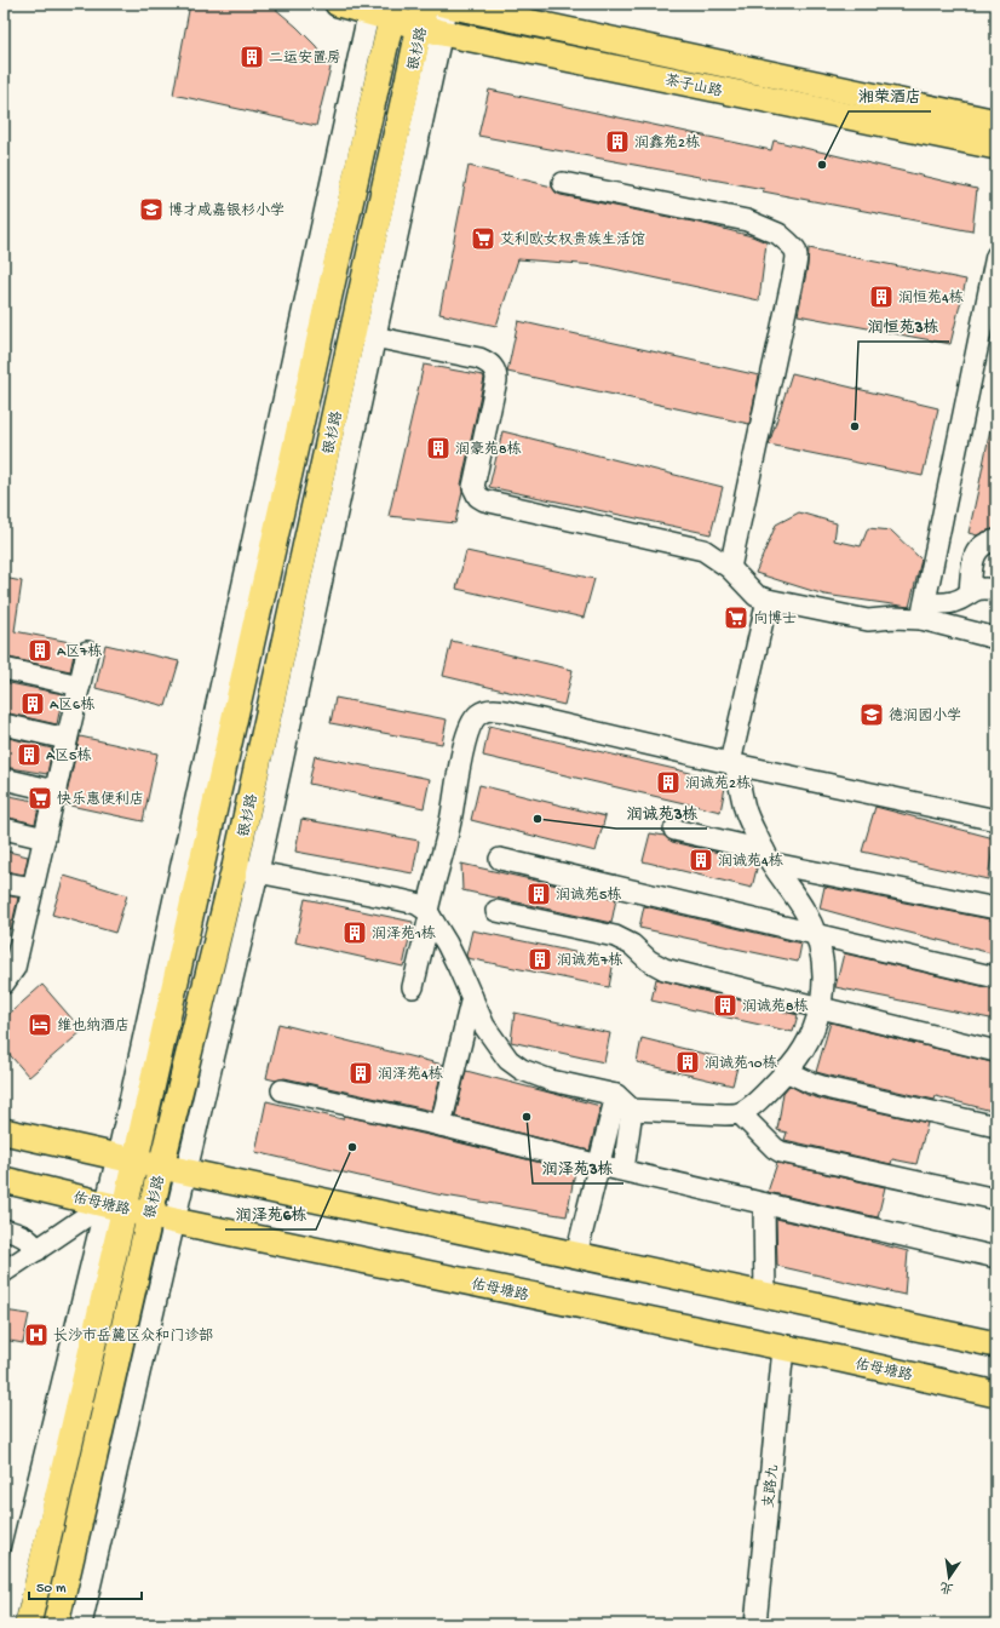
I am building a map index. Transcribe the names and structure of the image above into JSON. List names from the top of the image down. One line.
{"streets":{"main road":["银杉路","茶子山路","佑母塘路"],"street":["支路九"]},"crossings":[["银杉路","茶子山路"],["银杉路","佑母塘路"],["佑母塘路","支路九"]],"places":{"building":["二运安置房","润鑫苑2栋","润恒苑4栋","润豪苑8栋","A区7栋","A区6栋","A区5栋","润诚苑2栋","润诚苑4栋","润诚苑5栋","润泽苑1栋","润诚苑7栋","润诚苑8栋","润诚苑10栋","润泽苑4栋"],"other":["湘荣酒店","润恒苑3栋","润诚苑3栋","润泽苑3栋","润泽苑6栋"],"school or university":["博才咸嘉银杉小学","德润园小学"],"supermarket":["艾利欧女权贵族生活馆","向博士","快乐惠便利店"],"hotel":["维也纳酒店"],"hospital":["长沙市岳麓区众和门诊部"]},"scale_bar":"50 m","north":"bottom"}
